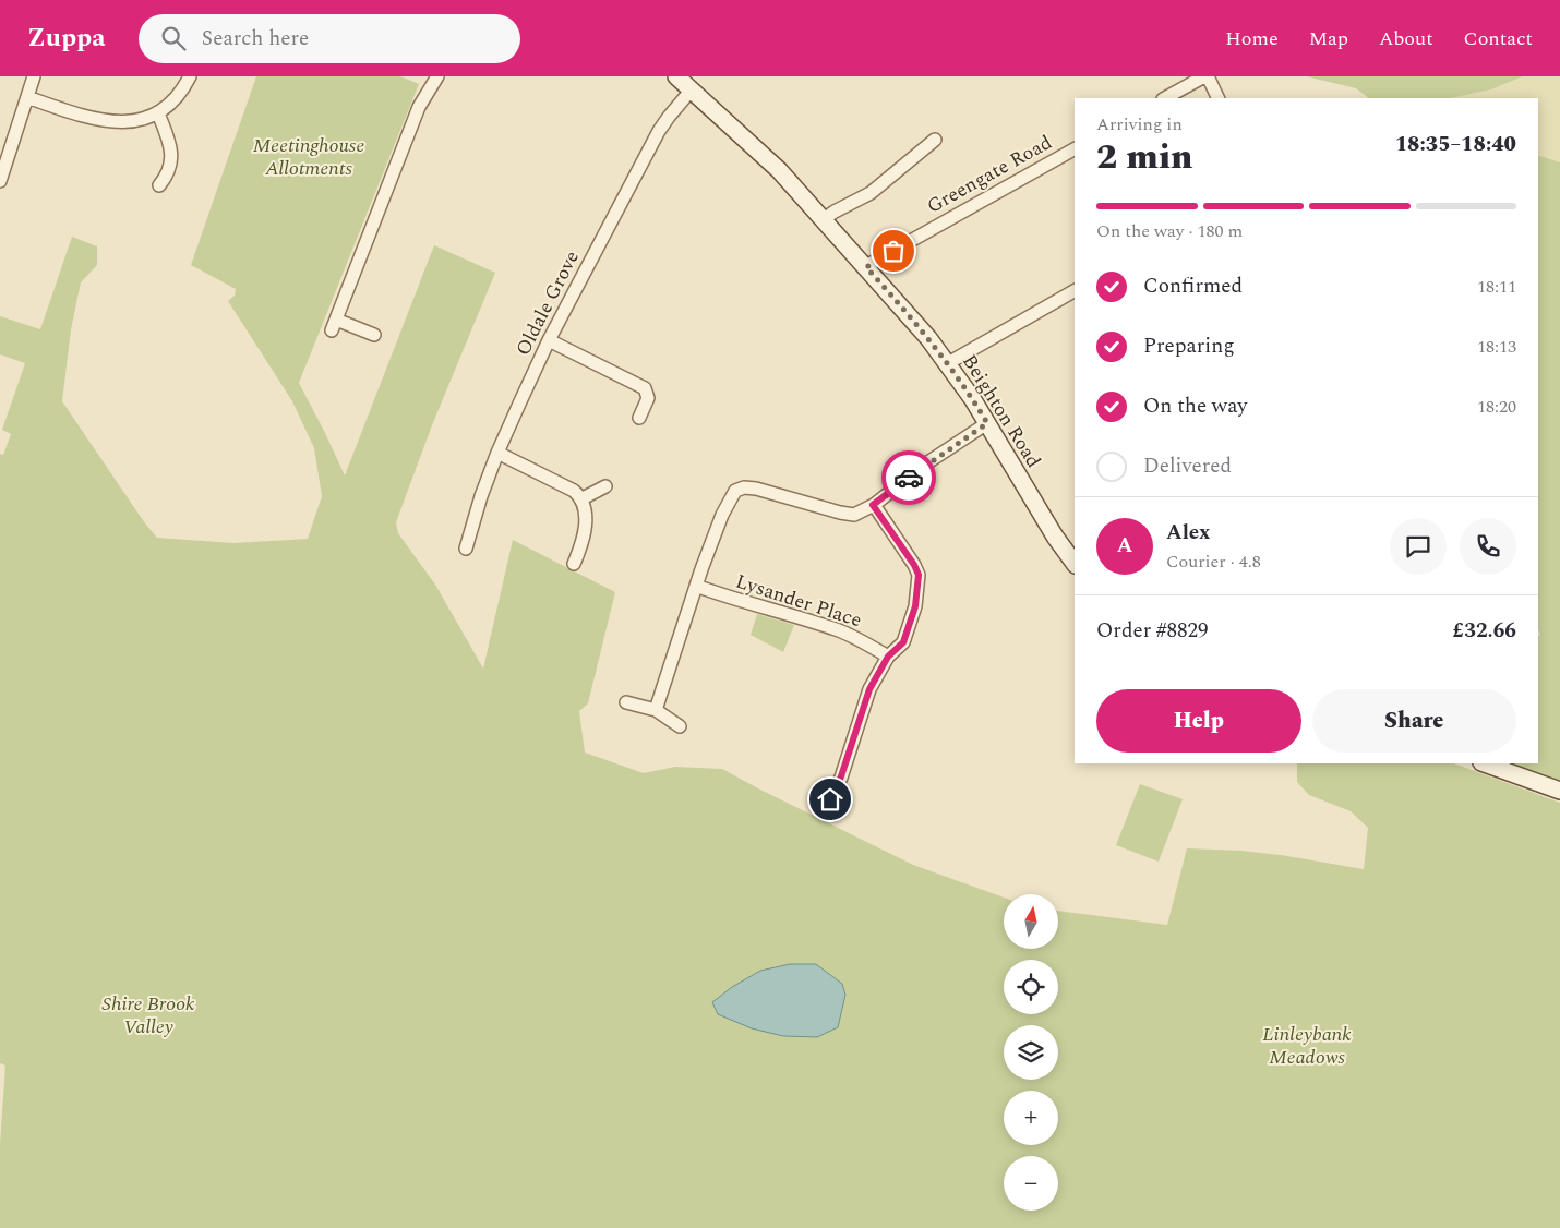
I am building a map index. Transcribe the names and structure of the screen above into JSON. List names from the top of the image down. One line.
{"streets":{"street":["Greengate Road","Oldale Grove","Beighton Road","Lysander Place"]},"crossings":[["Greengate Road","Beighton Road"],["Oldale Grove","Beighton Road"]],"parks":["Meetinghouse Allotments","Shire Brook Valley","Linleybank Meadows"],"north":"top","page":{"header":"Zuppa","search":"Search here","nav":["Home","Map","About","Contact"],"heading":["2 min","Arriving in","18:35–18:40"],"panel":["Alex","Courier · 4.8","Order #8829","£32.66"],"bar":"On the way · 180 m","list":[["Confirmed","18:11"],["Preparing","18:13"],["On the way","18:20"],"Delivered"],"round":"A","buttons":["Help","Share"],"map_buttons":["+","−"]}}
